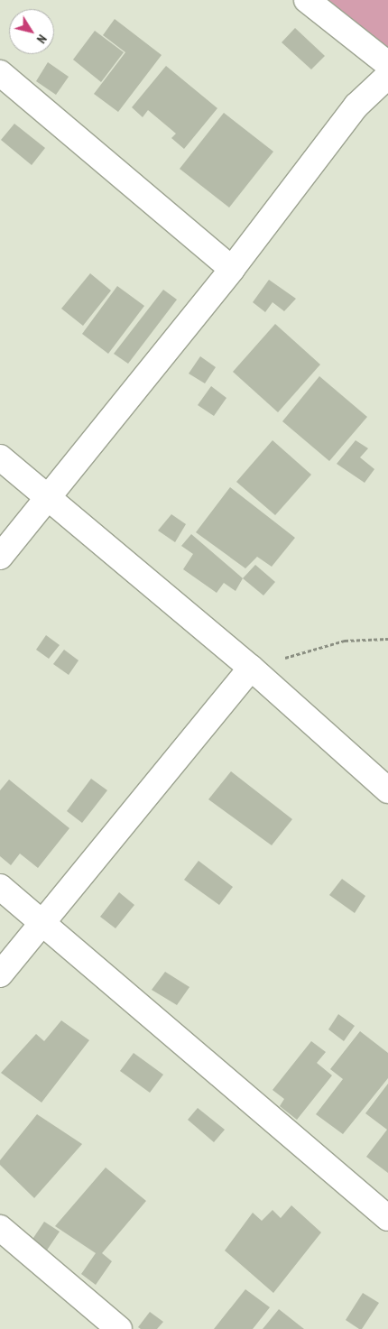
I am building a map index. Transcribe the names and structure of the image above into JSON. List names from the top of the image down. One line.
{"north":"bottom right"}
